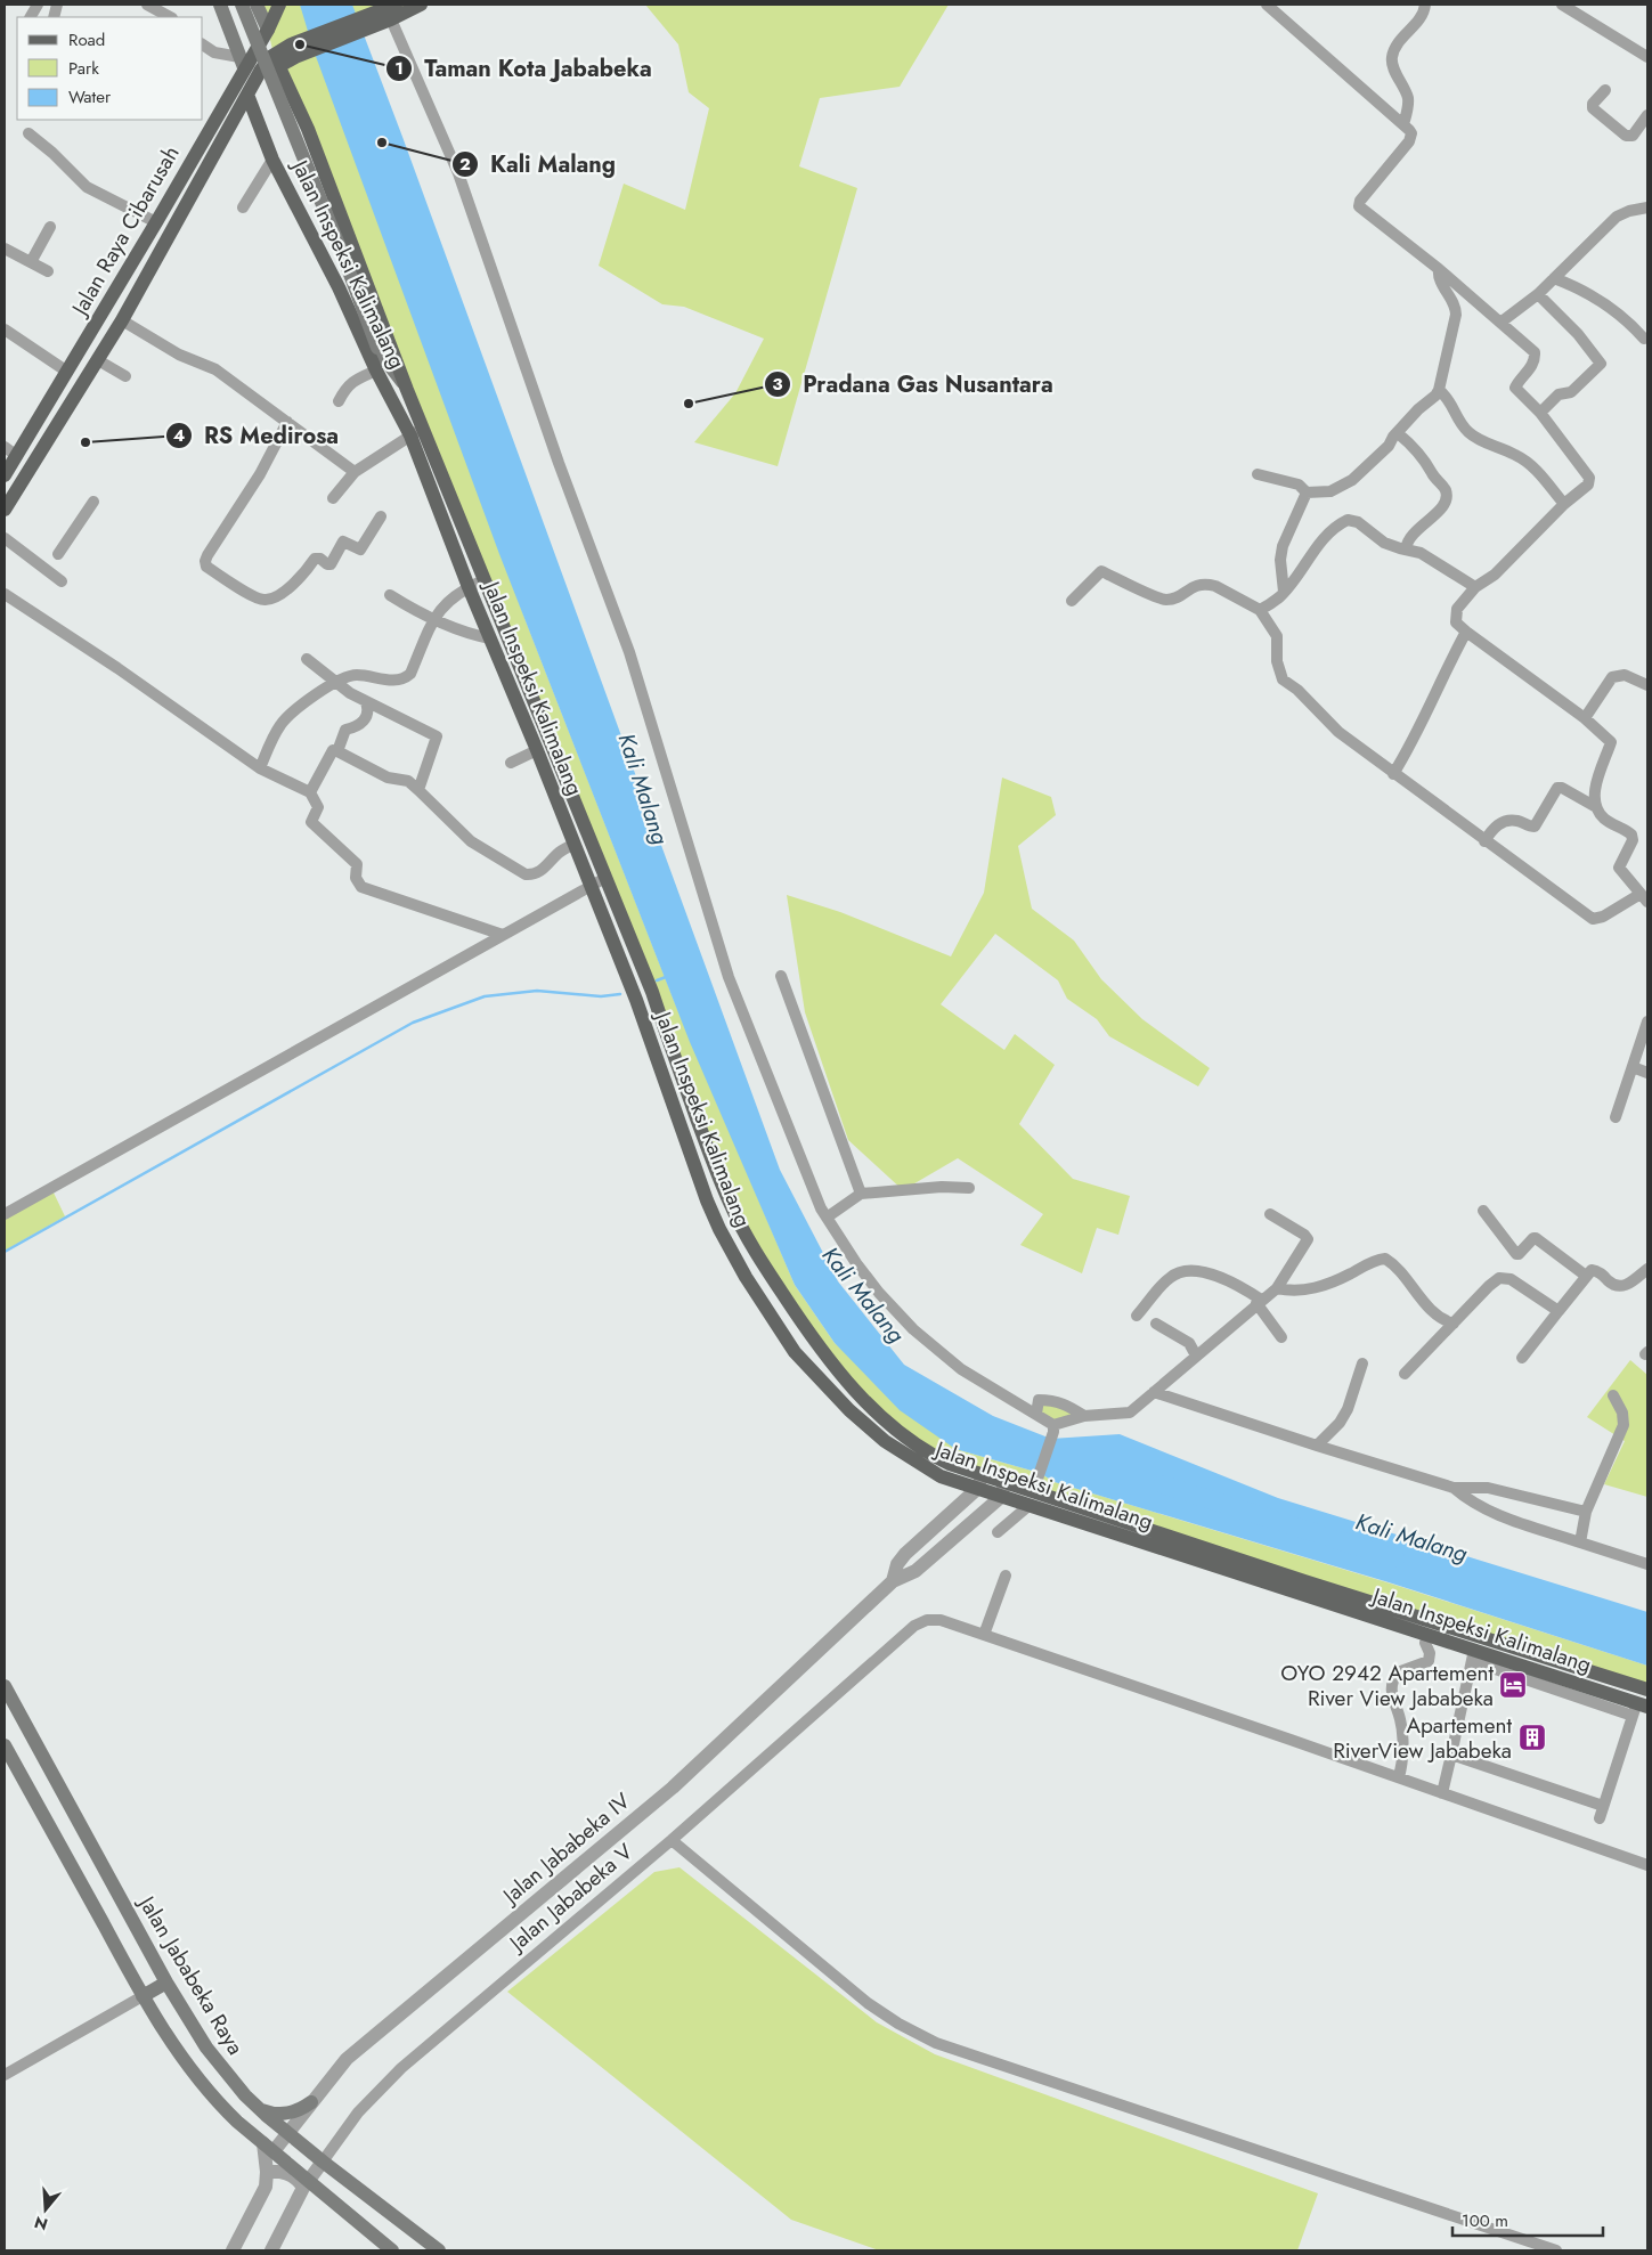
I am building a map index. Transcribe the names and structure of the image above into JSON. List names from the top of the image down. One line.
{"streets":{"main road":["Jalan Raya Cibarusah","Jalan Inspeksi Kalimalang","Jalan Jababeka Raya"],"street":["Jalan Jababeka IV","Jalan Jababeka V"]},"crossings":[["Jalan Raya Cibarusah","Jalan Inspeksi Kalimalang"],["Jalan Inspeksi Kalimalang","Jalan Jababeka IV"],["Jalan Jababeka IV","Jalan Jababeka Raya"],["Jalan Jababeka V","Jalan Jababeka Raya"]],"water":["Kali Malang"],"places":{"other":["Taman Kota Jababeka","Kali Malang","Pradana Gas Nusantara","RS Medirosa"],"hotel":["OYO 2942 Apartement River View Jababeka"],"building":["Apartement RiverView Jababeka"]},"legend":["Road","Park","Water"],"scale_bar":"100 m","north":"bottom"}
